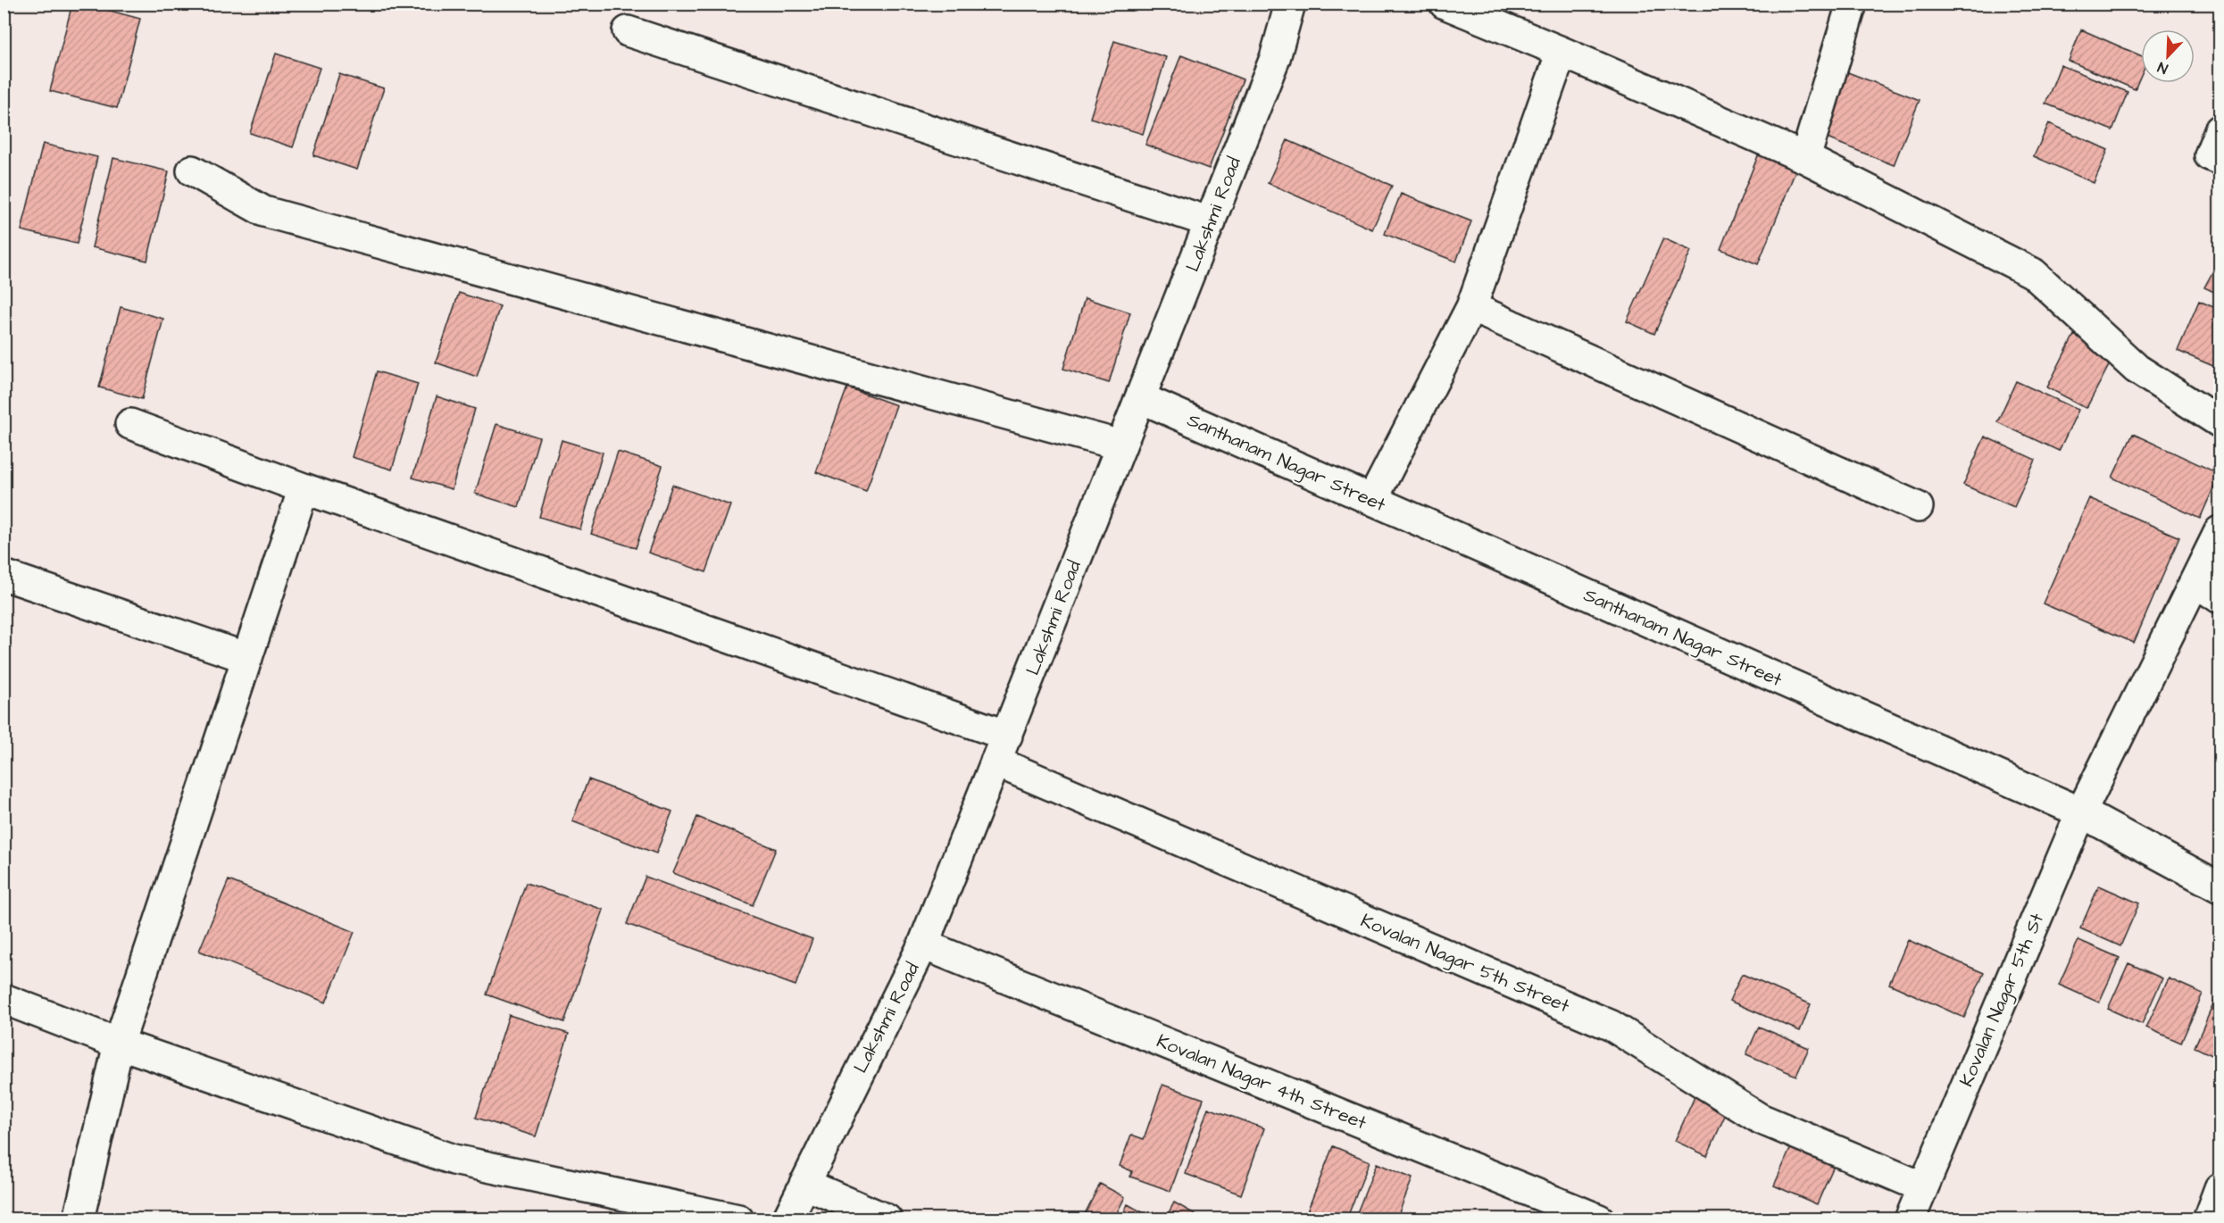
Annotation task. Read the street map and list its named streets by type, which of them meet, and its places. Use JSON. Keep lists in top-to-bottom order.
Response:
{
  "streets": {
    "street": [
      "Lakshmi Road",
      "Santhanam Nagar Street",
      "Kovalan Nagar 5th Street",
      "Kovalan Nagar 5th St",
      "Kovalan Nagar 4th Street"
    ]
  },
  "crossings": [
    ["Lakshmi Road", "Santhanam Nagar Street"],
    ["Lakshmi Road", "Kovalan Nagar 5th Street"],
    ["Lakshmi Road", "Kovalan Nagar 4th Street"],
    ["Santhanam Nagar Street", "Kovalan Nagar 5th St"],
    ["Kovalan Nagar 5th Street", "Kovalan Nagar 5th St"]
  ],
  "north": "bottom left"
}
